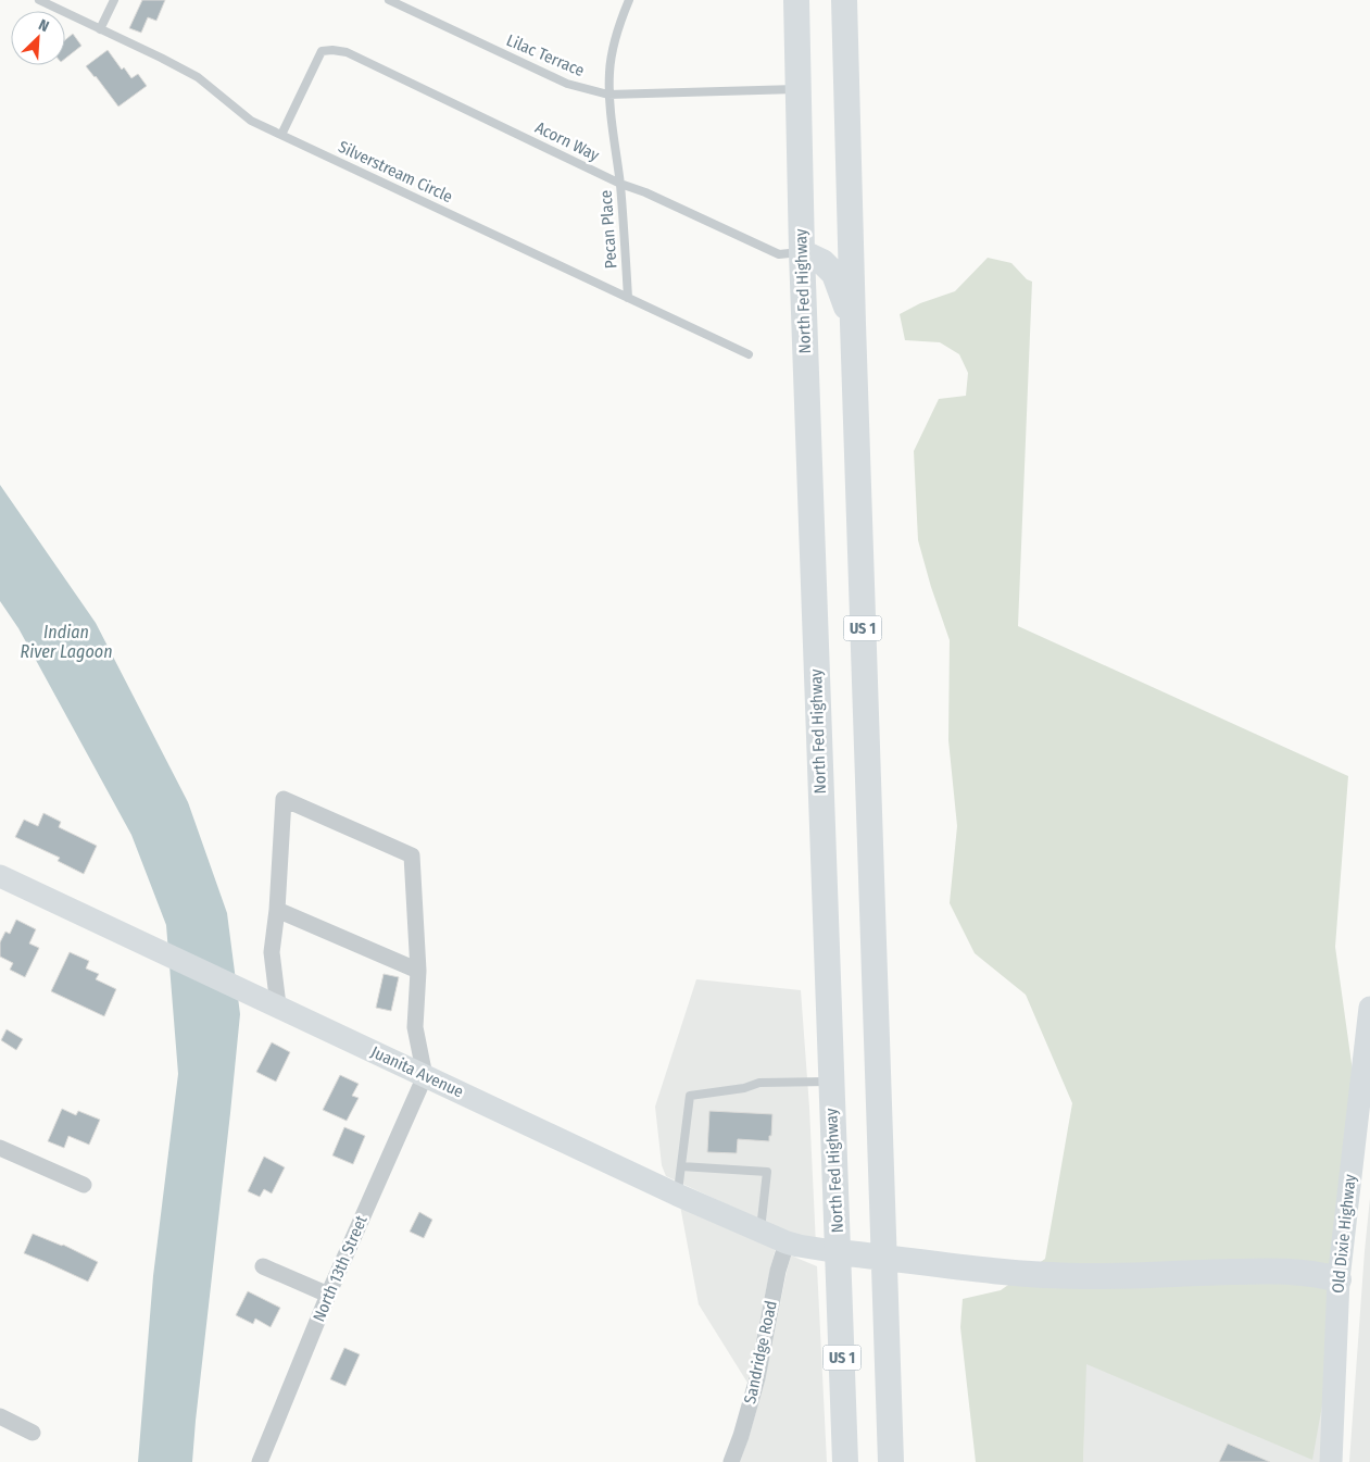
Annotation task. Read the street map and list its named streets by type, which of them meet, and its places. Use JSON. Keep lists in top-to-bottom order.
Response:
{
  "streets": {
    "main road": ["North Fed Highway", "US 1"],
    "street": [
      "Juanita Avenue",
      "Old Dixie Highway",
      "North 13th Street",
      "Sandridge Road"
    ],
    "lane": [
      "Lilac Terrace",
      "Acorn Way",
      "Silverstream Circle",
      "Pecan Place"
    ]
  },
  "crossings": [
    ["Lilac Terrace", "Pecan Place"],
    ["Lilac Terrace", "North Fed Highway"],
    ["Acorn Way", "Silverstream Circle"],
    ["Acorn Way", "Pecan Place"],
    ["Acorn Way", "North Fed Highway"],
    ["Silverstream Circle", "Pecan Place"],
    ["North Fed Highway", "Juanita Avenue"],
    ["Juanita Avenue", "North 13th Street"],
    ["Juanita Avenue", "Sandridge Road"]
  ],
  "water": ["Indian River Lagoon"],
  "north": "top right"
}
